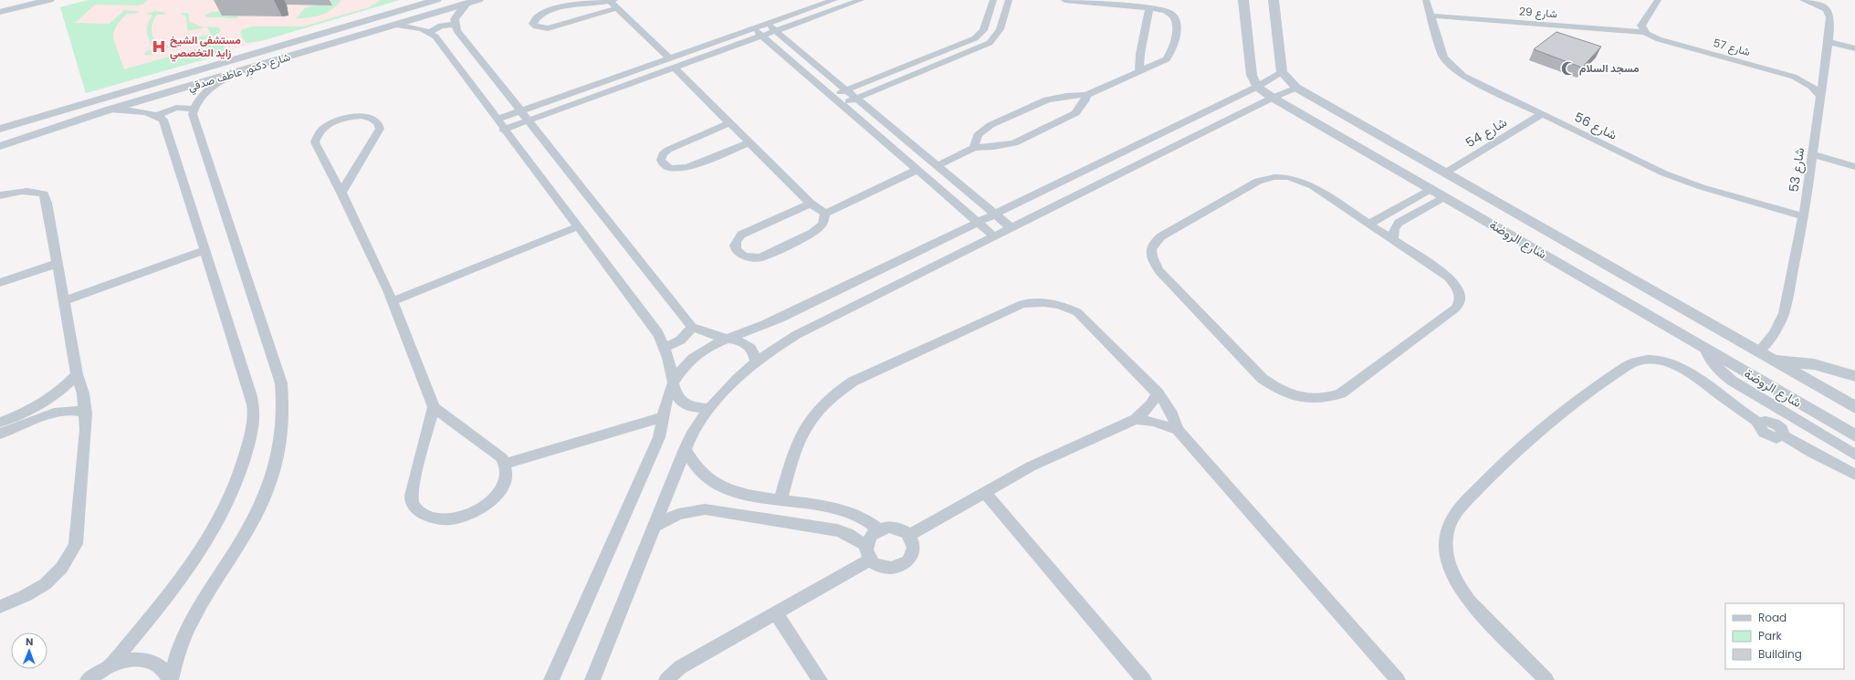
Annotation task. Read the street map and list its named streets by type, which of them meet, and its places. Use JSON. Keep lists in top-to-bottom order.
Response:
{
  "streets": {
    "street": [
      "شارع 29",
      "شارع 57",
      "شارع دكتور عاطف صدقي",
      "شارع 56",
      "شارع 54",
      "شارع 53",
      "شارع الروضة"
    ]
  },
  "crossings": [
    ["شارع 29", "شارع 57"],
    ["شارع 29", "شارع 56"],
    ["شارع 57", "شارع 53"],
    ["شارع 56", "شارع 54"],
    ["شارع 56", "شارع 53"],
    ["شارع 54", "شارع الروضة"],
    ["شارع 53", "شارع الروضة"]
  ],
  "places": {
    "hospital": ["مستشفى الشيخ زايد التخصصي"],
    "mosque": ["مسجد السلام"]
  },
  "legend": ["Road", "Park", "Building"],
  "north": "top"
}
